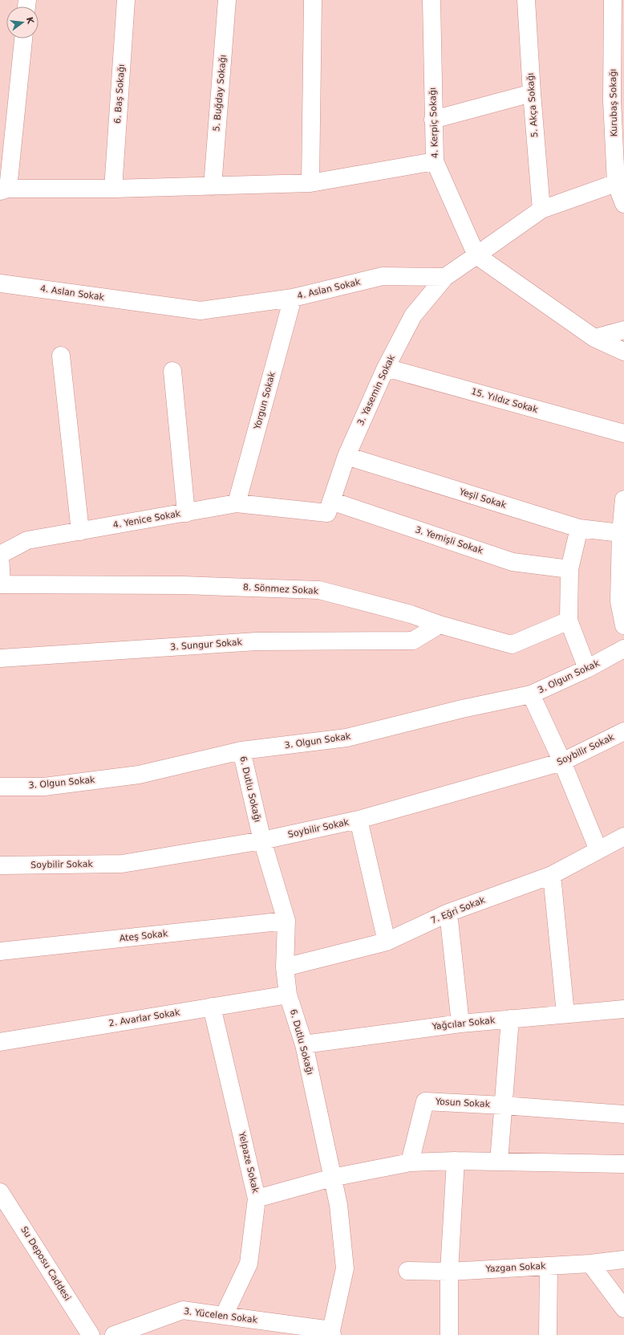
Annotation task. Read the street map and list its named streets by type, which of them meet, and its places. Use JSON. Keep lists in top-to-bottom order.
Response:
{
  "streets": {
    "street": [
      "5. Buğday Sokağı",
      "6. Baş Sokağı",
      "Kurubaş Sokağı",
      "5. Akça Sokağı",
      "4. Kerpiç Sokağı",
      "4. Aslan Sokak",
      "3. Yasemin Sokak",
      "Yorgun Sokak",
      "15. Yıldız Sokak",
      "Yeşil Sokak",
      "4. Yenice Sokak",
      "3. Yemişli Sokak",
      "8. Sönmez Sokak",
      "3. Sungur Sokak",
      "3. Olgun Sokak",
      "Soybilir Sokak",
      "6. Dutlu Sokağı",
      "7. Eğri Sokak",
      "Ateş Sokak",
      "2. Avarlar Sokak",
      "Yağcılar Sokak",
      "Yosun Sokak",
      "Yelpaze Sokak",
      "Su Deposu Caddesi",
      "Yazgan Sokak",
      "3. Yücelen Sokak"
    ]
  },
  "crossings": [
    ["4. Aslan Sokak", "3. Yasemin Sokak"],
    ["4. Aslan Sokak", "Yorgun Sokak"],
    ["3. Yasemin Sokak", "15. Yıldız Sokak"],
    ["3. Yasemin Sokak", "Yeşil Sokak"],
    ["3. Yasemin Sokak", "4. Yenice Sokak"],
    ["3. Yasemin Sokak", "3. Yemişli Sokak"],
    ["Yorgun Sokak", "4. Yenice Sokak"],
    ["4. Yenice Sokak", "3. Yemişli Sokak"],
    ["4. Yenice Sokak", "8. Sönmez Sokak"],
    ["8. Sönmez Sokak", "3. Sungur Sokak"],
    ["3. Olgun Sokak", "6. Dutlu Sokağı"],
    ["Soybilir Sokak", "6. Dutlu Sokağı"],
    ["6. Dutlu Sokağı", "7. Eğri Sokak"],
    ["6. Dutlu Sokağı", "Ateş Sokak"],
    ["6. Dutlu Sokağı", "2. Avarlar Sokak"],
    ["6. Dutlu Sokağı", "Yağcılar Sokak"],
    ["6. Dutlu Sokağı", "3. Yücelen Sokak"],
    ["2. Avarlar Sokak", "Yelpaze Sokak"],
    ["Yelpaze Sokak", "3. Yücelen Sokak"]
  ],
  "north": "right"
}
